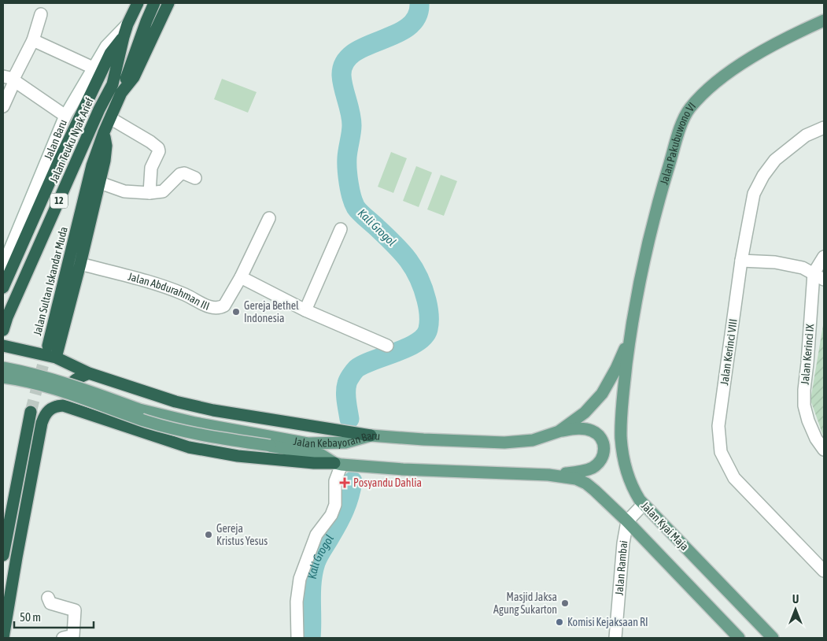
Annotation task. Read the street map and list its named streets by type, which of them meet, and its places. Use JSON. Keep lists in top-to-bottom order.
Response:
{
  "streets": {
    "highway": ["Jalan Teuku Nyak Arief", "12", "Jalan Sultan Iskandar Muda"],
    "main road": ["Jalan Pakubuwono VI", "Jalan Kebayoran Baru", "Jalan Kyai Maja"],
    "street": [
      "Jalan Baru",
      "Jalan Abdurahman III",
      "Jalan Kerinci VIII",
      "Jalan Kerinci IX",
      "Jalan Rambai"
    ]
  },
  "crossings": [
    ["Jalan Baru", "Jalan Teuku Nyak Arief"],
    ["Jalan Teuku Nyak Arief", "12"],
    ["Jalan Pakubuwono VI", "Jalan Kebayoran Baru"],
    ["Jalan Pakubuwono VI", "Jalan Kyai Maja"],
    ["12", "Jalan Sultan Iskandar Muda"],
    ["Jalan Kebayoran Baru", "Jalan Kyai Maja"]
  ],
  "water": ["Kali Grogol"],
  "places": {
    "other": [
      "Gereja Bethel Indonesia",
      "Gereja Kristus Yesus",
      "Masjid Jaksa Agung Sukarton",
      "Komisi Kejaksaan RI"
    ],
    "health": ["Posyandu Dahlia"]
  },
  "scale_bar": "50 m",
  "north": "top"
}
